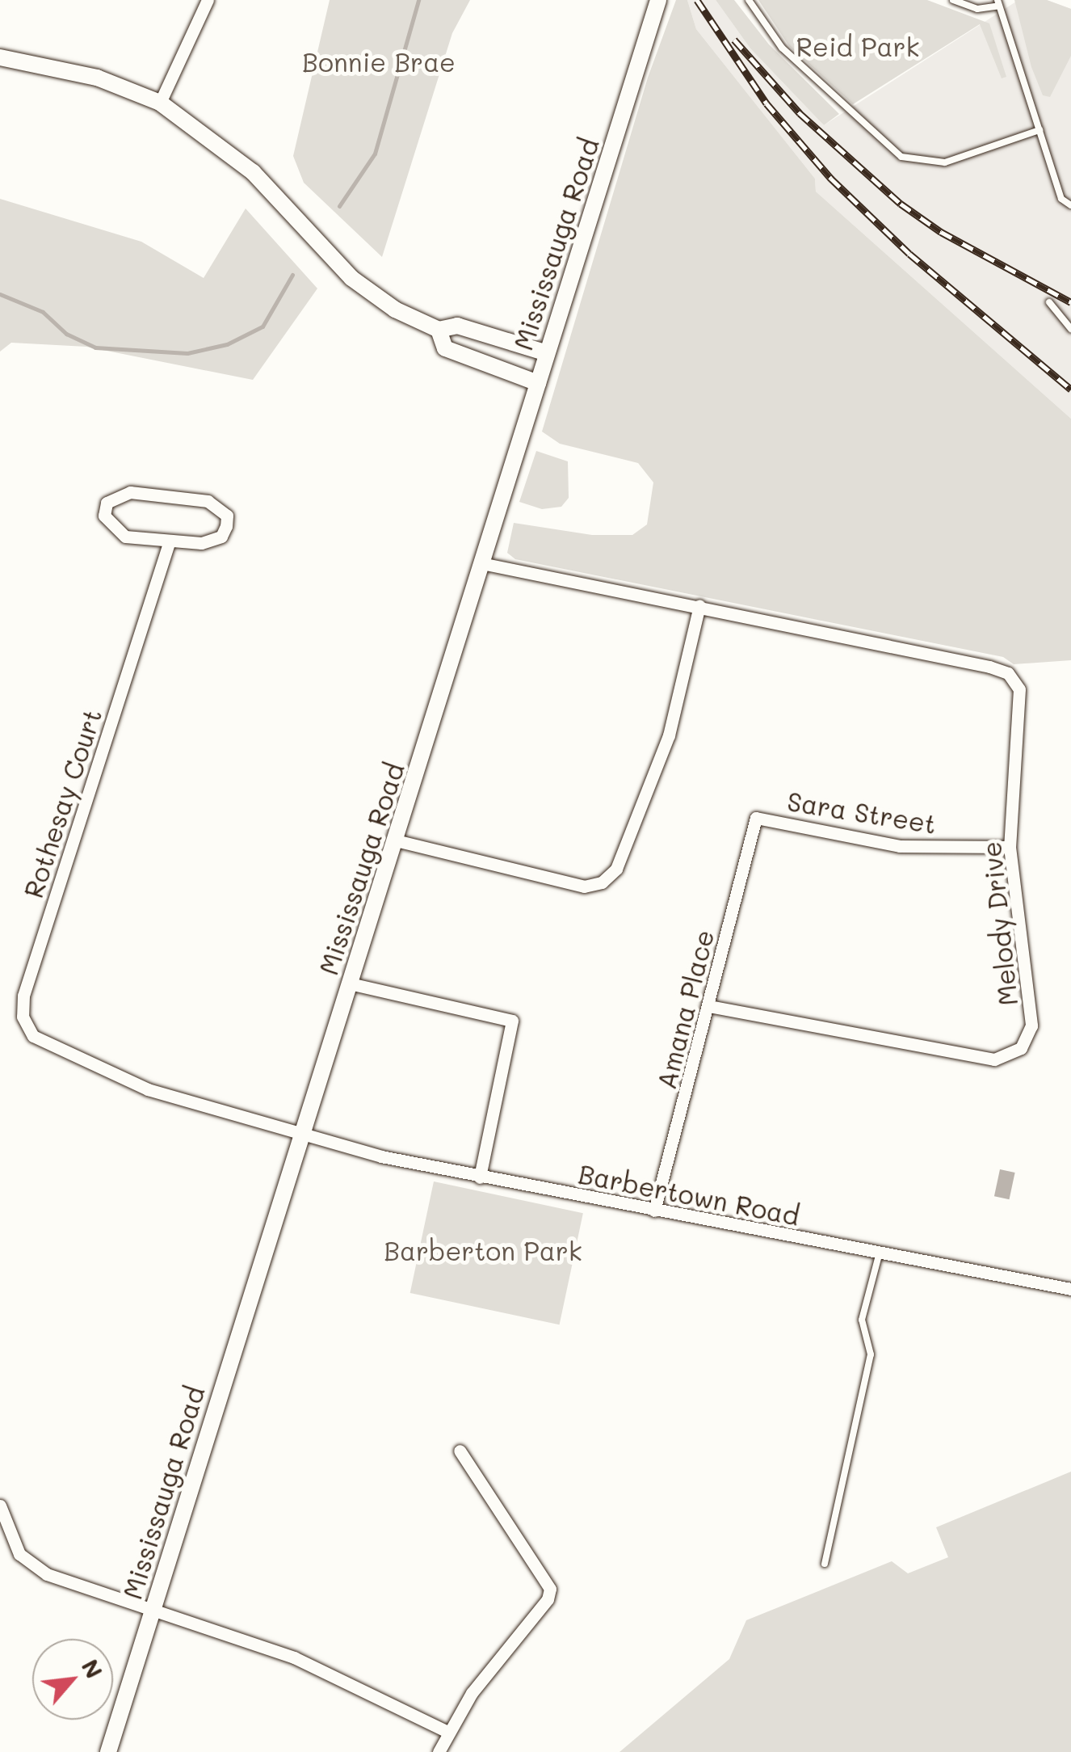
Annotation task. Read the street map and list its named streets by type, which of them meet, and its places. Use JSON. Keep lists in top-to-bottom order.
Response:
{
  "streets": {
    "main road": ["Mississauga Road"],
    "street": [
      "Rothesay Court",
      "Sara Street",
      "Melody Drive",
      "Amana Place",
      "Barbertown Road"
    ]
  },
  "crossings": [
    ["Mississauga Road", "Rothesay Court"],
    ["Mississauga Road", "Melody Drive"],
    ["Mississauga Road", "Barbertown Road"],
    ["Rothesay Court", "Barbertown Road"],
    ["Sara Street", "Melody Drive"],
    ["Sara Street", "Amana Place"],
    ["Melody Drive", "Amana Place"],
    ["Amana Place", "Barbertown Road"]
  ],
  "parks": ["Reid Park", "Bonnie Brae", "Barberton Park"],
  "north": "top right"
}
